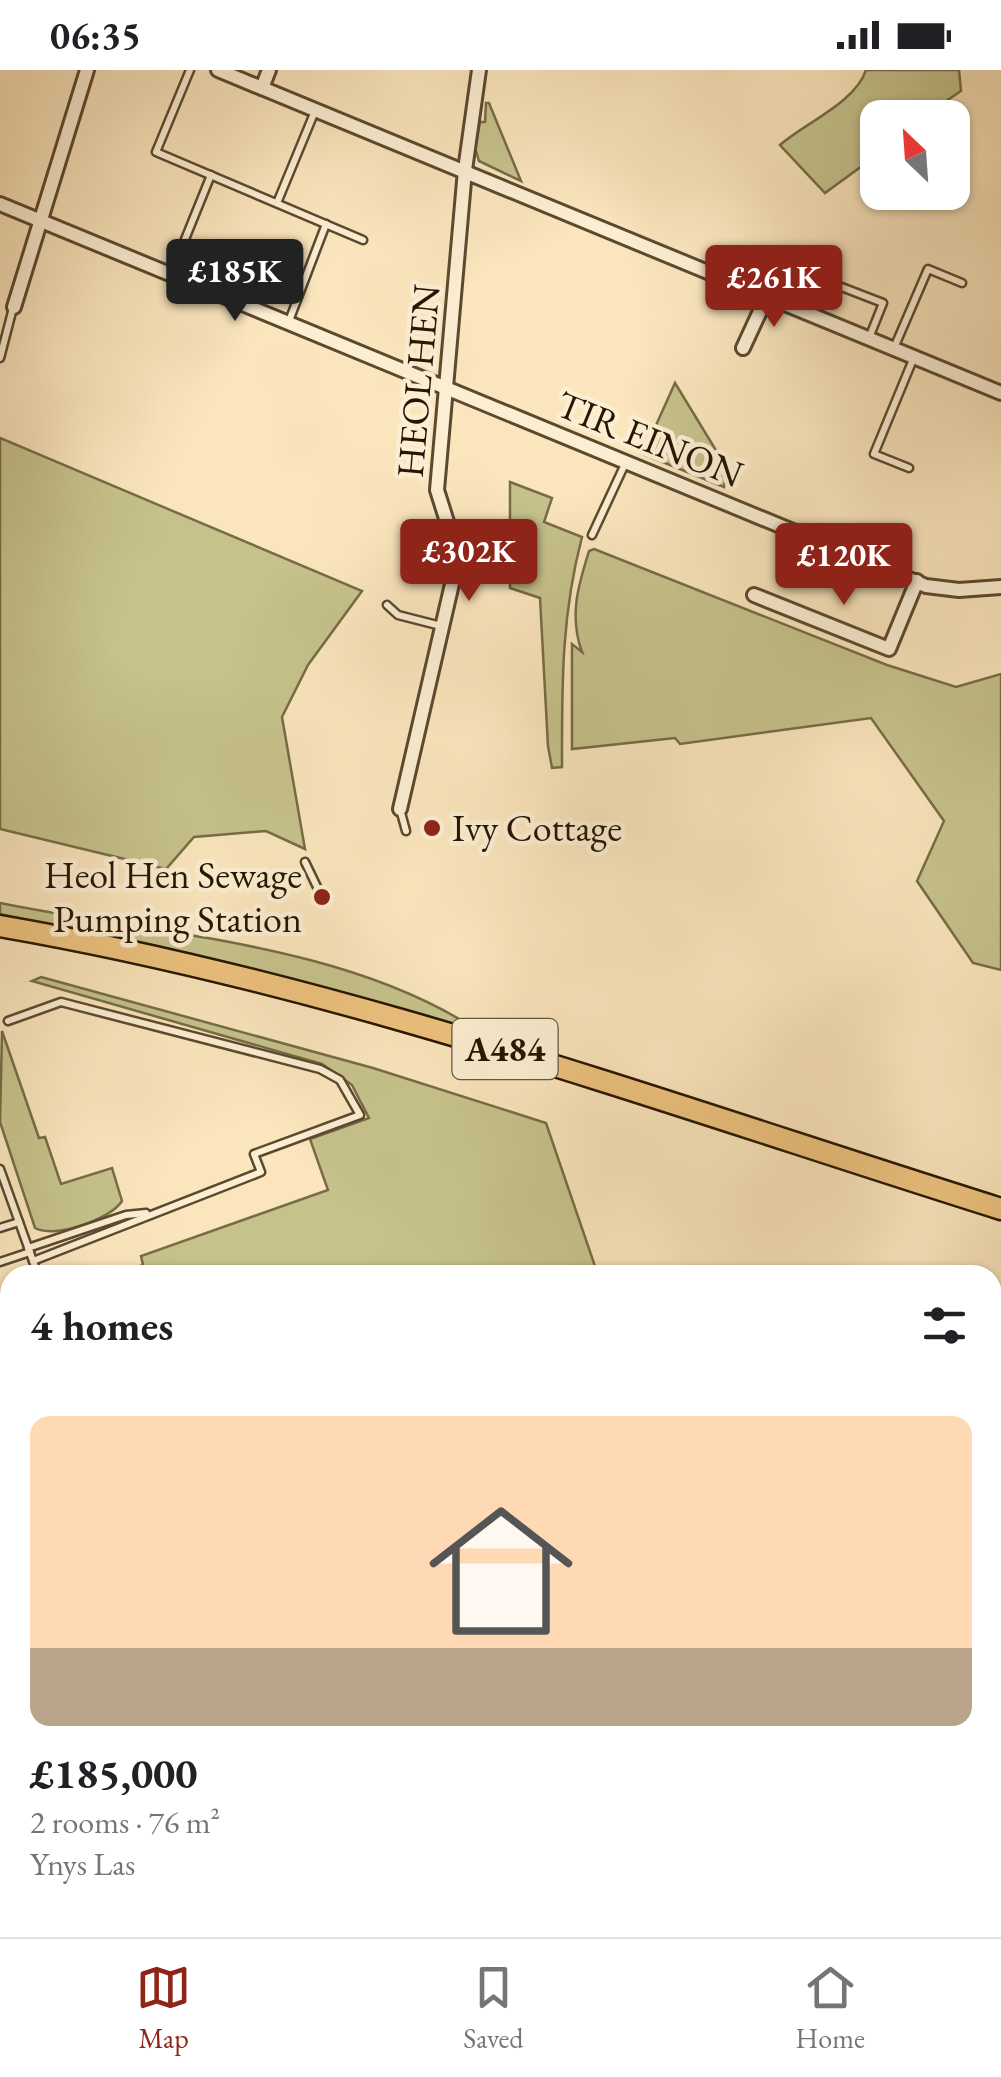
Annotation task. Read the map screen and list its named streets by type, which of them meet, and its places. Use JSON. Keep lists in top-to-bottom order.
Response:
{
  "streets": {
    "main road": ["A484"],
    "street": ["HEOL HEN", "TIR EINON"]
  },
  "crossings": [
    ["HEOL HEN", "TIR EINON"]
  ],
  "places": ["Ivy Cottage", "Heol Hen Sewage Pumping Station"],
  "north": "top left",
  "page": {
    "status": "06:35",
    "price": [
      "£185K",
      "£261K",
      "£302K",
      "£120K"
    ],
    "heading": "4 homes",
    "list": [
      {
        "name": "£185,000",
        "note": "2 rooms · 76 m² · Ynys Las"
      }
    ],
    "tabs": ["Map", "Saved", "Home"]
  }
}
